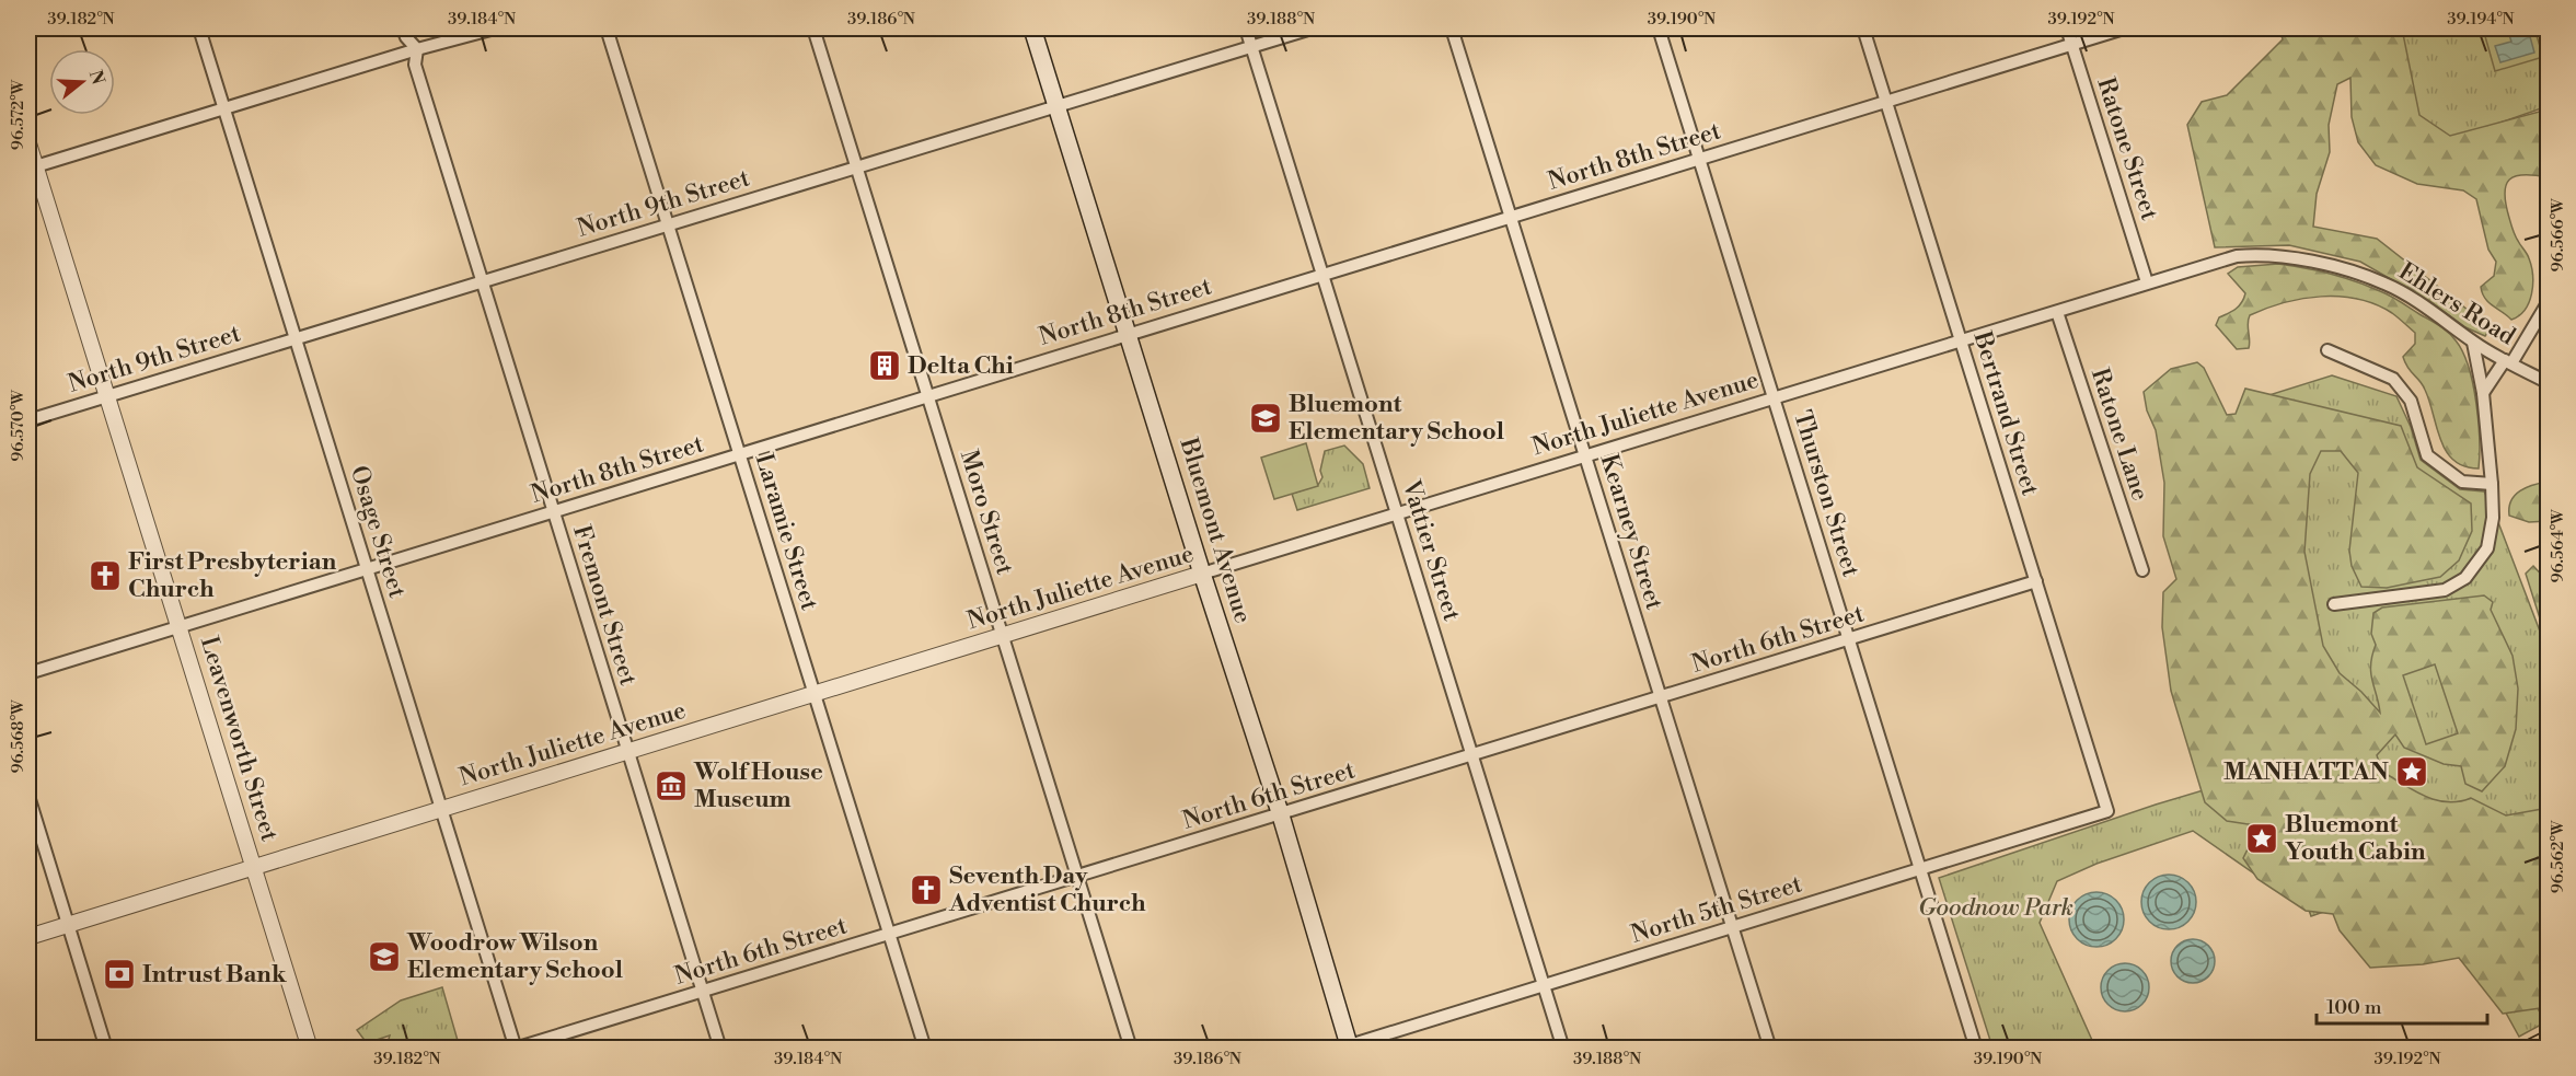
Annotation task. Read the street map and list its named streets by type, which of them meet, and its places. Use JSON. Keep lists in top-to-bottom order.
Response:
{
  "streets": {
    "main road": ["Bluemont Avenue"],
    "street": [
      "Ratone Street",
      "North 8th Street",
      "North 9th Street",
      "Ehlers Road",
      "North Juliette Avenue",
      "Bertrand Street",
      "Ratone Lane",
      "Thurston Street",
      "Moro Street",
      "Osage Street",
      "Laramie Street",
      "Kearney Street",
      "Vattier Street",
      "Fremont Street",
      "North 6th Street",
      "Leavenworth Street",
      "North 5th Street"
    ]
  },
  "crossings": [
    ["Ratone Street", "North 8th Street"],
    ["Ratone Street", "Ehlers Road"],
    ["Ratone Street", "North Juliette Avenue"],
    ["North 8th Street", "Bertrand Street"],
    ["North 8th Street", "Thurston Street"],
    ["North 8th Street", "Moro Street"],
    ["North 8th Street", "Bluemont Avenue"],
    ["North 8th Street", "Osage Street"],
    ["North 8th Street", "Laramie Street"],
    ["North 8th Street", "Kearney Street"],
    ["North 8th Street", "Vattier Street"],
    ["North 8th Street", "Fremont Street"],
    ["North 8th Street", "Leavenworth Street"],
    ["North 9th Street", "Moro Street"],
    ["North 9th Street", "Bluemont Avenue"],
    ["North 9th Street", "Osage Street"],
    ["North 9th Street", "Laramie Street"],
    ["North 9th Street", "Vattier Street"],
    ["North 9th Street", "Fremont Street"],
    ["North 9th Street", "Leavenworth Street"],
    ["Ehlers Road", "North Juliette Avenue"],
    ["North Juliette Avenue", "Bertrand Street"],
    ["North Juliette Avenue", "Ratone Lane"],
    ["North Juliette Avenue", "Thurston Street"],
    ["North Juliette Avenue", "Moro Street"],
    ["North Juliette Avenue", "Bluemont Avenue"],
    ["North Juliette Avenue", "Osage Street"],
    ["North Juliette Avenue", "Laramie Street"],
    ["North Juliette Avenue", "Kearney Street"],
    ["North Juliette Avenue", "Vattier Street"],
    ["North Juliette Avenue", "Fremont Street"],
    ["North Juliette Avenue", "Leavenworth Street"],
    ["Bertrand Street", "North 6th Street"],
    ["Bertrand Street", "North 5th Street"],
    ["Thurston Street", "North 6th Street"],
    ["Thurston Street", "North 5th Street"],
    ["Moro Street", "North 6th Street"],
    ["Bluemont Avenue", "North 6th Street"],
    ["Bluemont Avenue", "North 5th Street"],
    ["Osage Street", "North 6th Street"],
    ["Laramie Street", "North 6th Street"],
    ["Kearney Street", "North 6th Street"],
    ["Kearney Street", "North 5th Street"],
    ["Vattier Street", "North 6th Street"],
    ["Vattier Street", "North 5th Street"],
    ["Fremont Street", "North 6th Street"]
  ],
  "parks": ["Goodnow Park"],
  "places": {
    "building": ["Delta Chi"],
    "school or university": ["Bluemont Elementary School", "Woodrow Wilson Elementary School"],
    "church": ["First Presbyterian Church", "Seventh Day Adventist Church"],
    "place": ["MANHATTAN", "Bluemont Youth Cabin"],
    "museum": ["Wolf House Museum"],
    "bank": ["Intrust Bank"]
  },
  "scale_bar": "100 m",
  "north": "right",
  "coordinates": [
    "39.182°N",
    "39.184°N",
    "39.186°N",
    "39.188°N",
    "39.190°N",
    "39.192°N",
    "39.194°N",
    "96.572°W",
    "96.566°W",
    "96.570°W",
    "96.564°W",
    "96.568°W",
    "96.562°W"
  ]
}
